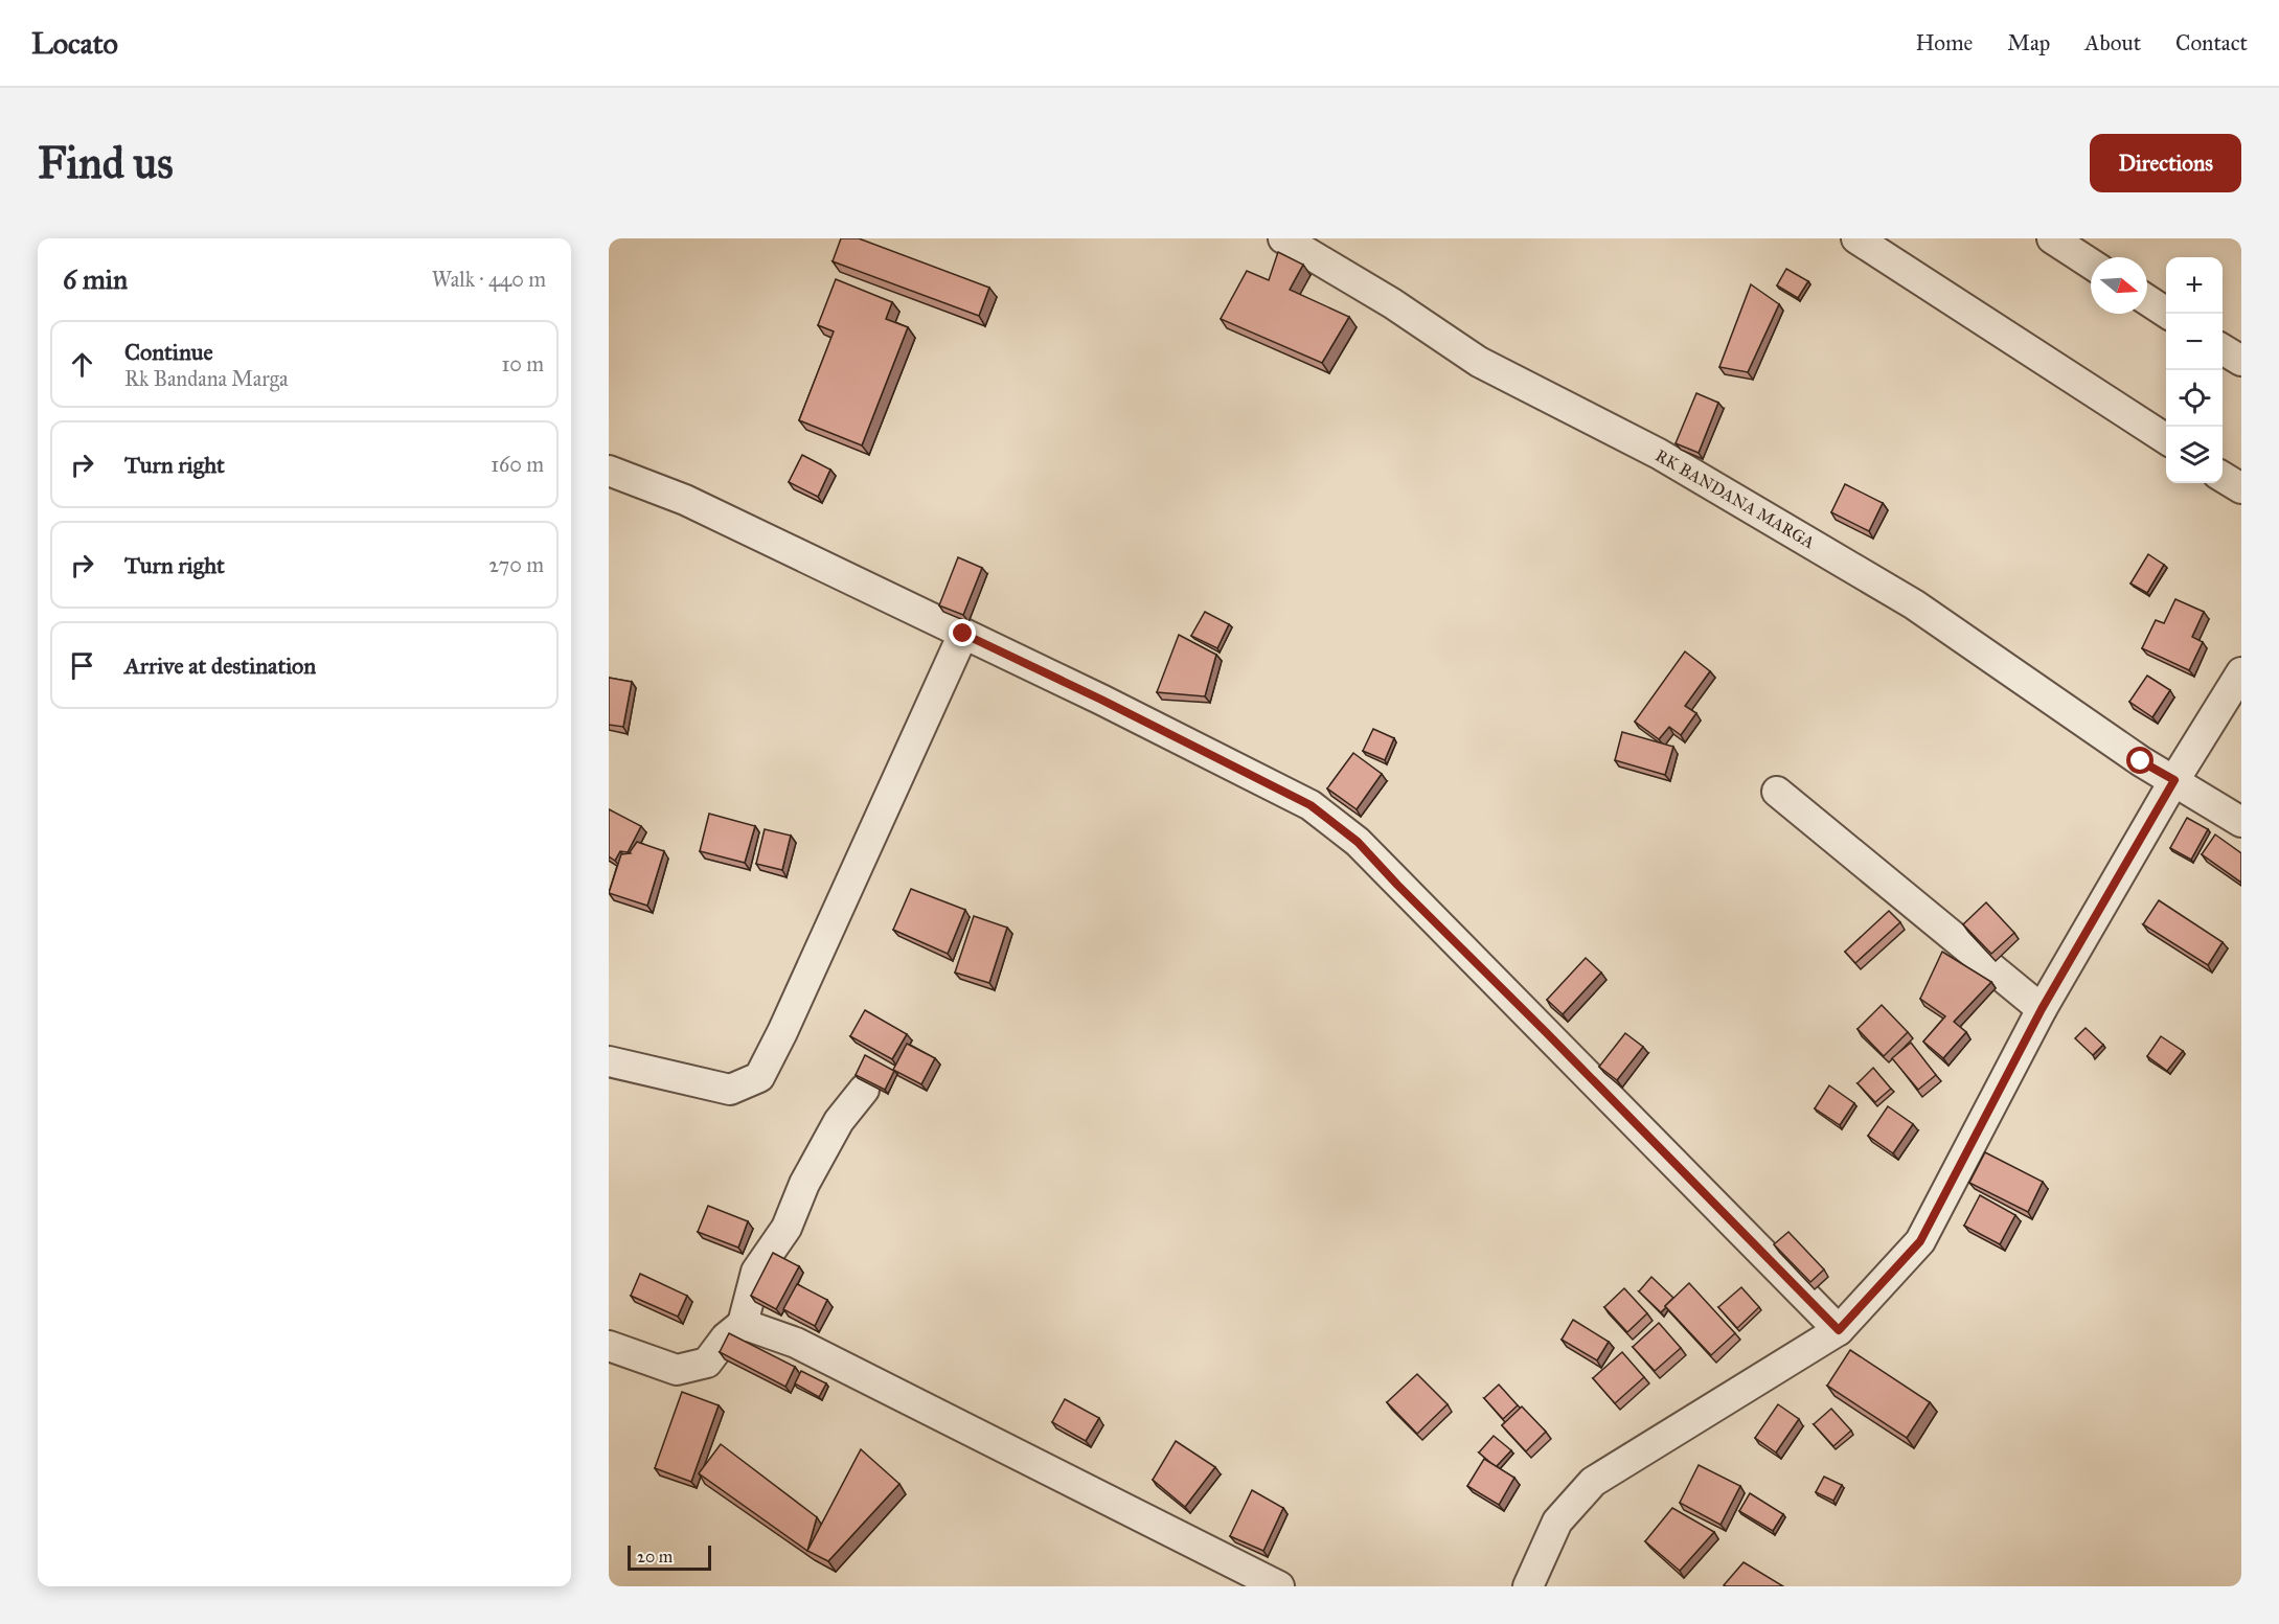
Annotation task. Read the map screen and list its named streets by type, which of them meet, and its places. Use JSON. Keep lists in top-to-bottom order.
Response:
{
  "streets": {
    "street": ["RK BANDANA MARGA"]
  },
  "scale_bar": "20 m",
  "north": "right",
  "page": {
    "header": "Locato",
    "nav": [
      "Home",
      "Map",
      "About",
      "Contact"
    ],
    "buttons": "Directions",
    "title": "Find us",
    "heading": ["6 min", "Walk · 440 m"],
    "map_buttons": ["+", "−"],
    "list": [
      ["Continue", "Rk Bandana Marga", "10 m"],
      ["Turn right", "160 m"],
      ["Turn right", "270 m"],
      "Arrive at destination"
    ],
    "scale": "20 m"
  }
}
